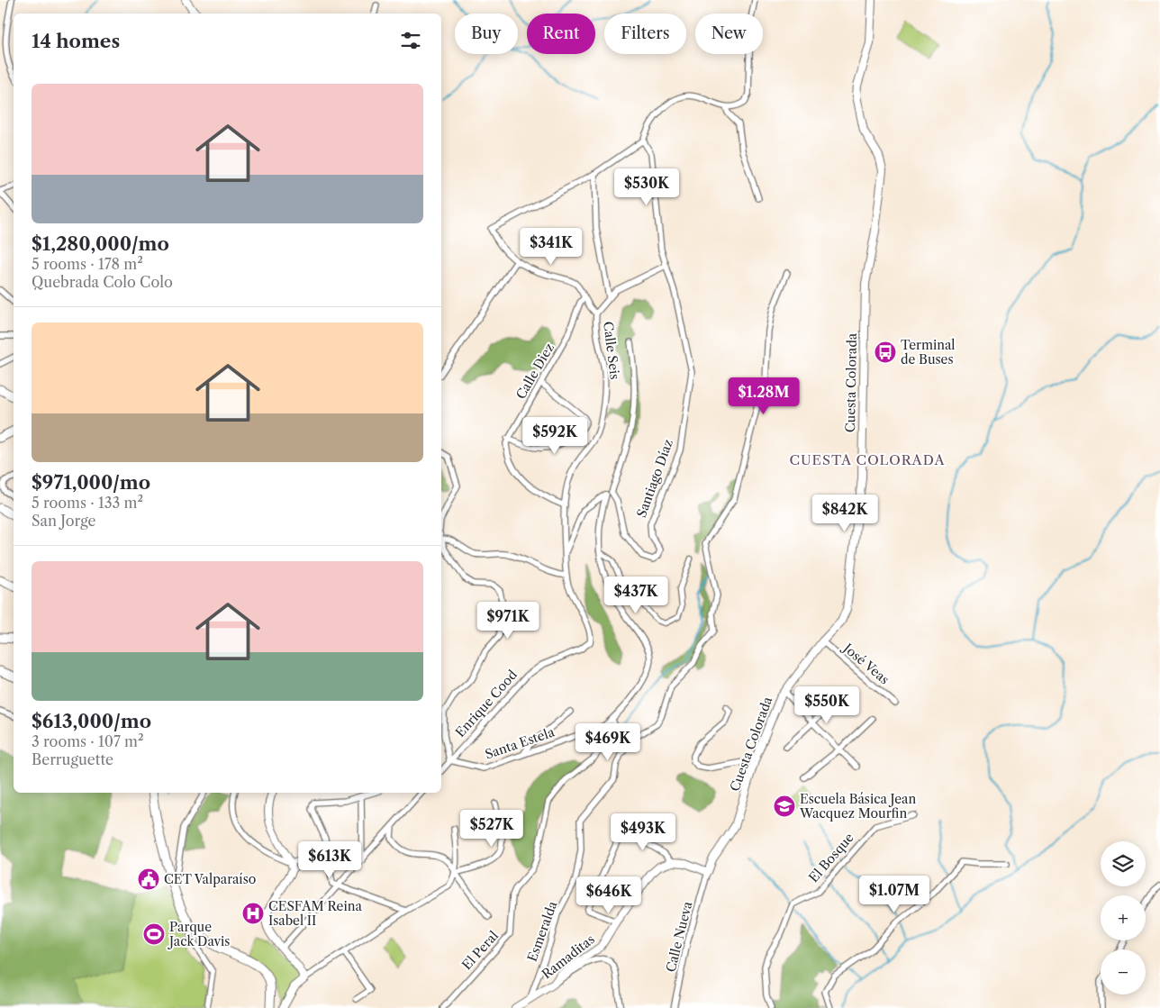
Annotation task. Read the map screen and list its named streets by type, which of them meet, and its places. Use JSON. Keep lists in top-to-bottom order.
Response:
{
  "streets": {
    "street": [
      "Calle Seis",
      "Calle Diez",
      "Cuesta Colorada",
      "Santiago Díaz",
      "José Veas",
      "Enrique Cood",
      "Santa Estela",
      "El Bosque",
      "Esmeralda",
      "Calle Nueva",
      "El Peral",
      "Ramaditas"
    ]
  },
  "crossings": [
    ["Calle Seis", "Santiago Díaz"],
    ["Calle Seis", "Enrique Cood"],
    ["Cuesta Colorada", "José Veas"],
    ["Cuesta Colorada", "Calle Nueva"],
    ["Santiago Díaz", "Santa Estela"],
    ["Enrique Cood", "Santa Estela"],
    ["Santa Estela", "El Peral"],
    ["Esmeralda", "Ramaditas"]
  ],
  "districts": ["CUESTA COLORADA"],
  "places": {
    "bus stop": ["Terminal de Buses"],
    "school or university": ["Escuela Básica Jean Wacquez Mourfin"],
    "public building": ["CET Valparaíso"],
    "hospital": ["CESFAM Reina Isabel II"],
    "sports": ["Parque Jack Davis"]
  },
  "page": {
    "chip": [
      "Buy",
      "Rent",
      "Filters",
      "New"
    ],
    "heading": "14 homes",
    "list": [
      {
        "name": "$1,280,000/mo",
        "note": "5 rooms · 178 m² · Quebrada Colo Colo"
      },
      {
        "name": "$971,000/mo",
        "note": "5 rooms · 133 m² · San Jorge"
      },
      {
        "name": "$613,000/mo",
        "note": "3 rooms · 107 m² · Berruguette"
      }
    ],
    "price": [
      "$530K",
      "$341K",
      "$1.28M",
      "$592K",
      "$842K",
      "$437K",
      "$971K",
      "$550K",
      "$469K",
      "$527K",
      "$493K",
      "$613K",
      "$1.07M",
      "$646K"
    ],
    "map_buttons": ["+", "−"]
  }
}
